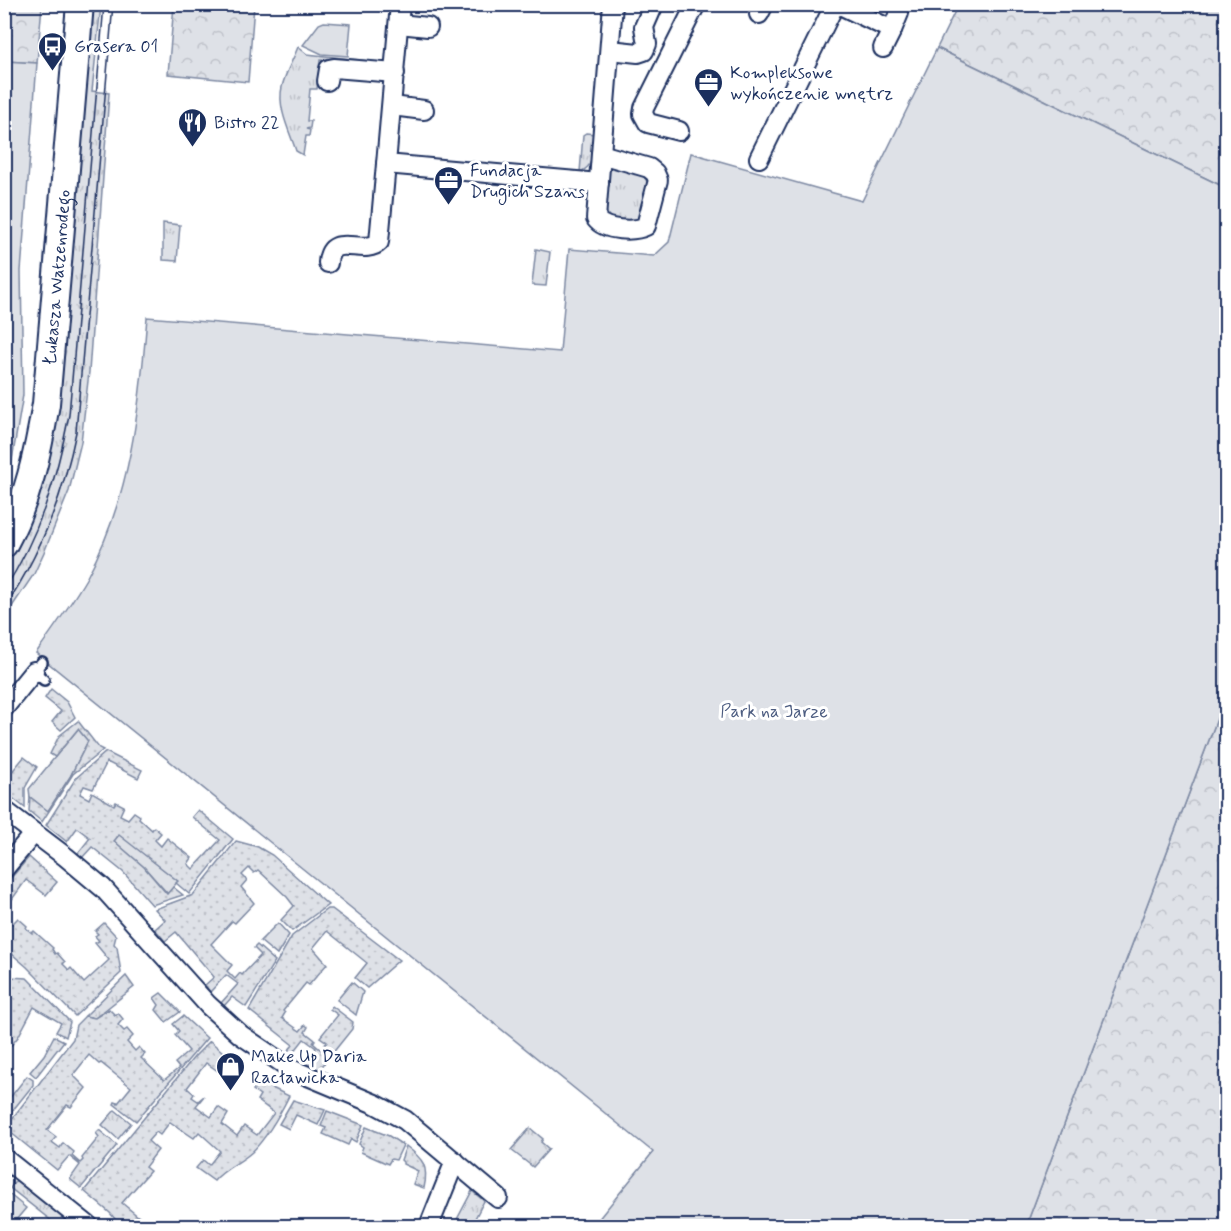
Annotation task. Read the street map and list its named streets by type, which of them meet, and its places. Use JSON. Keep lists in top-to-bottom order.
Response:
{
  "streets": {
    "street": ["Łukasza Watzenrodego"]
  },
  "parks": ["Park na Jarze"],
  "places": {
    "bus stop": ["Grasera 01"],
    "office": ["Kompleksowe wykończenie wnętrz", "Fundacja Drugich Szans"],
    "restaurant": ["Bistro 22"],
    "shop": ["Make Up Daria Racławicka"]
  }
}
